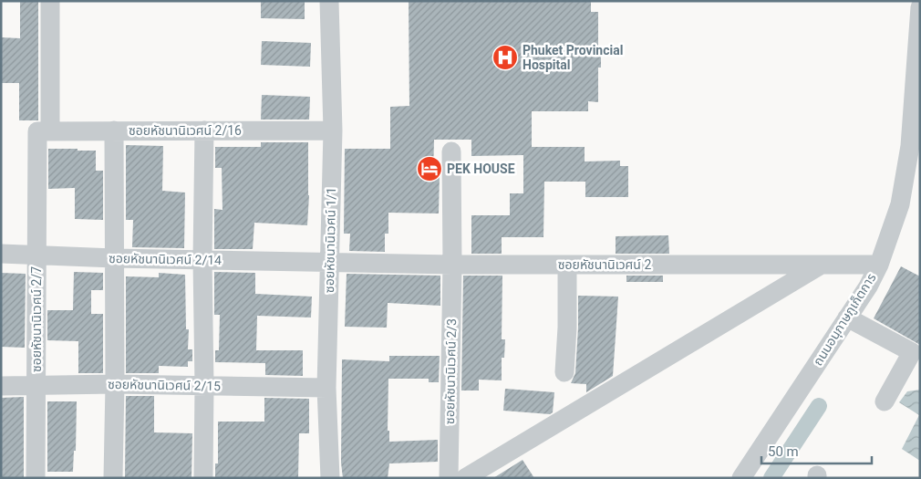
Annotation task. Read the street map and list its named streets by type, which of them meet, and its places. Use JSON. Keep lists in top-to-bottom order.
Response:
{
  "streets": {
    "street": [
      "ซอยหัชนานิเวศน์ 2/16",
      "ซอยหัชนานิเวศน์ 1/1",
      "ซอยหัชนานิเวศน์ 2/14",
      "ซอยหัชนานิเวศน์ 2",
      "ซอยหัชนานิเวศน์ 2/7",
      "ถนนอนุภาษภูเก็ตการ",
      "ซอยหัชนานิเวศน์ 2/3",
      "ซอยหัชนานิเวศน์ 2/15"
    ]
  },
  "crossings": [
    ["ซอยหัชนานิเวศน์ 2/16", "ซอยหัชนานิเวศน์ 1/1"],
    ["ซอยหัชนานิเวศน์ 2/16", "ซอยหัชนานิเวศน์ 2/7"],
    ["ซอยหัชนานิเวศน์ 1/1", "ซอยหัชนานิเวศน์ 2/14"],
    ["ซอยหัชนานิเวศน์ 1/1", "ซอยหัชนานิเวศน์ 2"],
    ["ซอยหัชนานิเวศน์ 1/1", "ซอยหัชนานิเวศน์ 2/15"],
    ["ซอยหัชนานิเวศน์ 2/14", "ซอยหัชนานิเวศน์ 2"],
    ["ซอยหัชนานิเวศน์ 2/14", "ซอยหัชนานิเวศน์ 2/7"],
    ["ซอยหัชนานิเวศน์ 2", "ถนนอนุภาษภูเก็ตการ"],
    ["ซอยหัชนานิเวศน์ 2", "ซอยหัชนานิเวศน์ 2/3"],
    ["ซอยหัชนานิเวศน์ 2/7", "ซอยหัชนานิเวศน์ 2/15"]
  ],
  "places": {
    "hospital": ["Phuket Provincial Hospital"],
    "hotel": ["PEK HOUSE"]
  },
  "scale_bar": "50 m"
}
